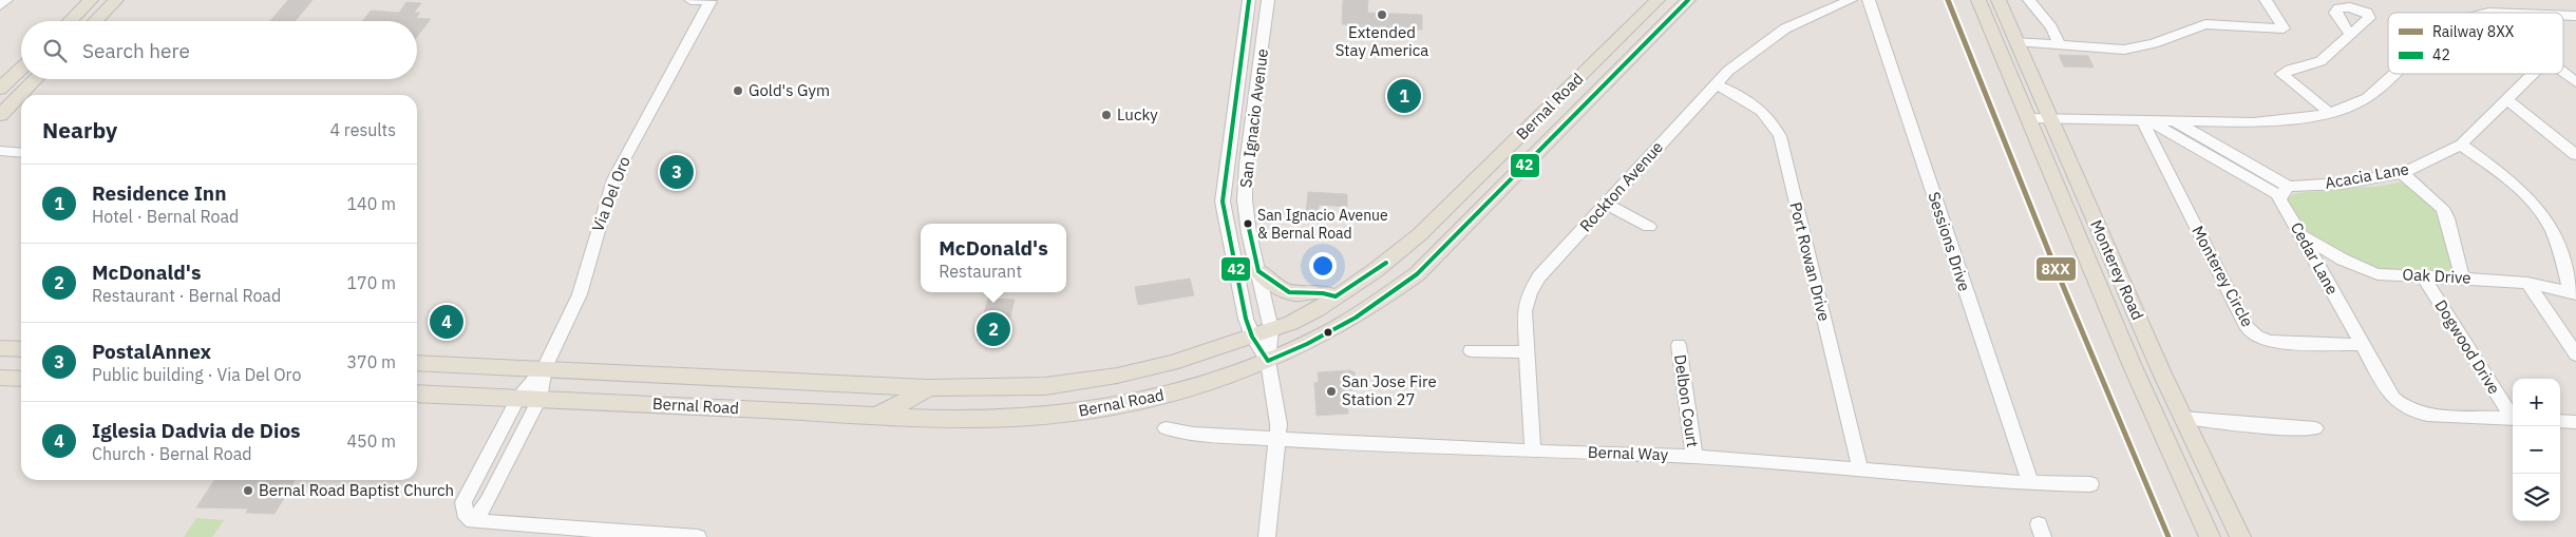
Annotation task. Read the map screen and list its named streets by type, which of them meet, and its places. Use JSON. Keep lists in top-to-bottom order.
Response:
{
  "streets": {
    "main road": ["Bernal Road", "Monterey Road"],
    "street": [
      "San Ignacio Avenue",
      "Acacia Lane",
      "Rockton Avenue",
      "Via Del Oro",
      "Sessions Drive",
      "Cedar Lane",
      "Port Rowan Drive",
      "Monterey Circle",
      "Oak Drive",
      "Dogwood Drive",
      "Delbon Court",
      "Bernal Way"
    ]
  },
  "crossings": [
    ["Bernal Road", "San Ignacio Avenue"],
    ["Bernal Road", "Via Del Oro"],
    ["San Ignacio Avenue", "Bernal Way"],
    ["Acacia Lane", "Cedar Lane"],
    ["Acacia Lane", "Dogwood Drive"],
    ["Rockton Avenue", "Port Rowan Drive"],
    ["Rockton Avenue", "Bernal Way"],
    ["Sessions Drive", "Bernal Way"],
    ["Cedar Lane", "Monterey Circle"],
    ["Cedar Lane", "Oak Drive"],
    ["Port Rowan Drive", "Bernal Way"],
    ["Oak Drive", "Dogwood Drive"],
    ["Delbon Court", "Bernal Way"]
  ],
  "places": [
    "Extended Stay America",
    "Gold's Gym",
    "Lucky",
    "San Ignacio Avenue & Bernal Road",
    "San Jose Fire Station 27",
    "Bernal Road Baptist Church"
  ],
  "lines": ["rail line 8XX", "transit line 42"],
  "legend": ["Railway 8XX", "42"],
  "page": {
    "search": "Search here",
    "pins": [
      "1",
      "3",
      "4",
      "2"
    ],
    "heading": ["Nearby", "4 results"],
    "list": [
      {
        "mark": "1",
        "name": "Residence Inn",
        "note": "Hotel · Bernal Road",
        "value": "140 m"
      },
      {
        "mark": "2",
        "name": "McDonald's",
        "note": "Restaurant · Bernal Road",
        "value": "170 m"
      },
      {
        "mark": "3",
        "name": "PostalAnnex",
        "note": "Public building · Via Del Oro",
        "value": "370 m"
      },
      {
        "mark": "4",
        "name": "Iglesia Dadvia de Dios",
        "note": "Church · Bernal Road",
        "value": "450 m"
      }
    ],
    "popup": ["McDonald's", "Restaurant"],
    "map_buttons": ["+", "−"]
  }
}
